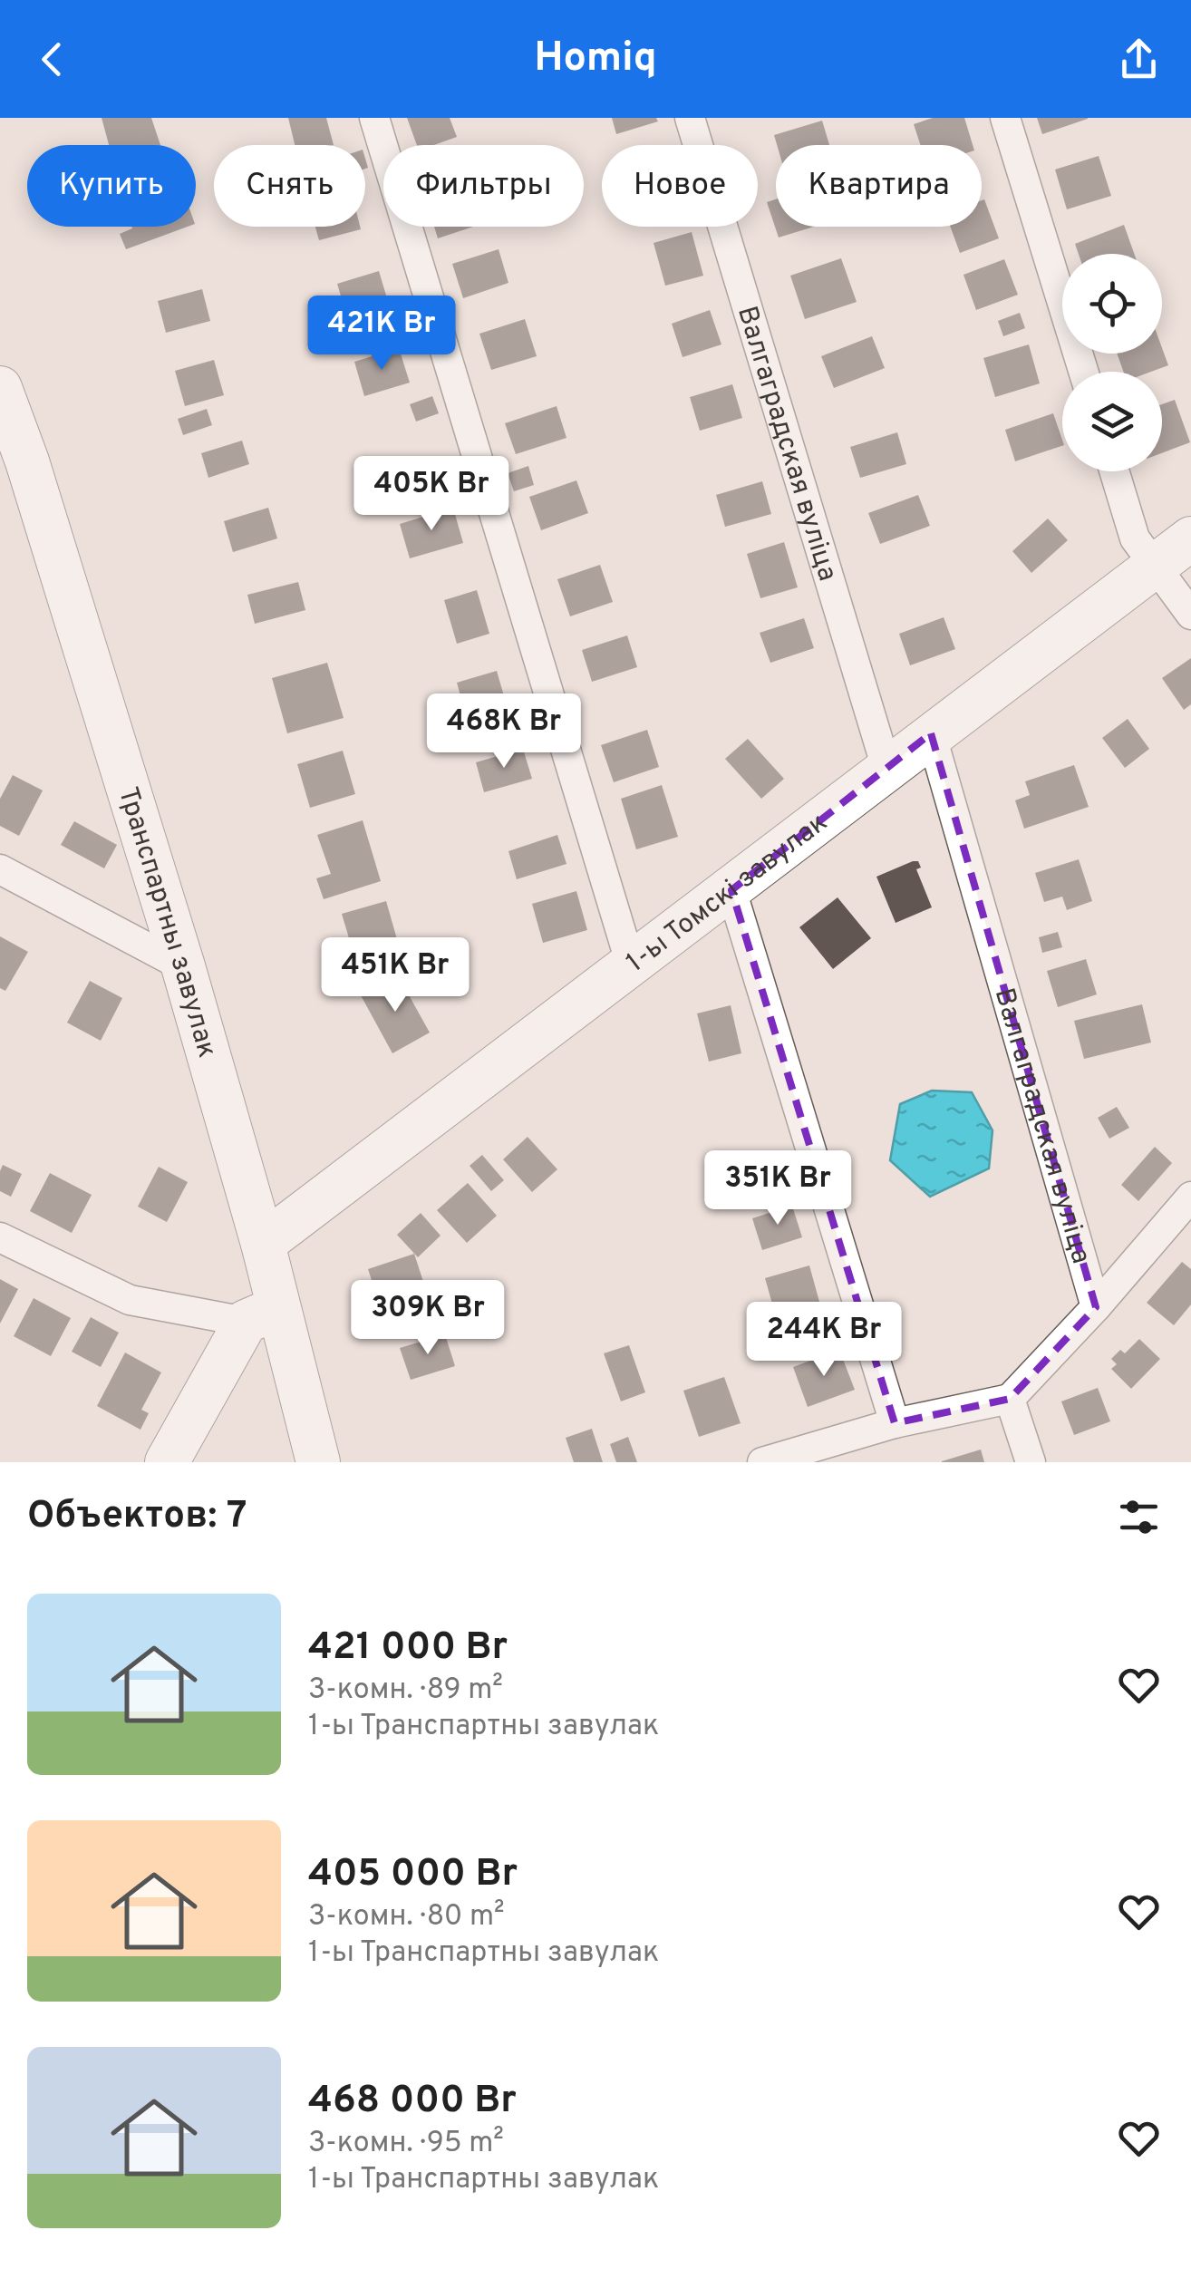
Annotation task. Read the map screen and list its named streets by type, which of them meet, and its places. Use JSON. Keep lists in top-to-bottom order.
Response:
{
  "streets": {
    "street": ["Валгаградская вуліца", "1-ы Томскі завулак", "Транспартны завулак"]
  },
  "crossings": [
    ["Валгаградская вуліца", "1-ы Томскі завулак"],
    ["1-ы Томскі завулак", "Транспартны завулак"]
  ],
  "page": {
    "header": "Homiq",
    "chip": [
      "Купить",
      "Снять",
      "Фильтры",
      "Новое",
      "Квартира"
    ],
    "price": [
      "421K Br",
      "405K Br",
      "468K Br",
      "451K Br",
      "351K Br",
      "309K Br",
      "244K Br"
    ],
    "heading": "Объектов: 7",
    "list": [
      {
        "name": "421 000 Br",
        "note": "3-комн. · 89 m² · 1-ы Транспартны завулак"
      },
      {
        "name": "405 000 Br",
        "note": "3-комн. · 80 m² · 1-ы Транспартны завулак"
      },
      {
        "name": "468 000 Br",
        "note": "3-комн. · 95 m² · 1-ы Транспартны завулак"
      }
    ]
  }
}
